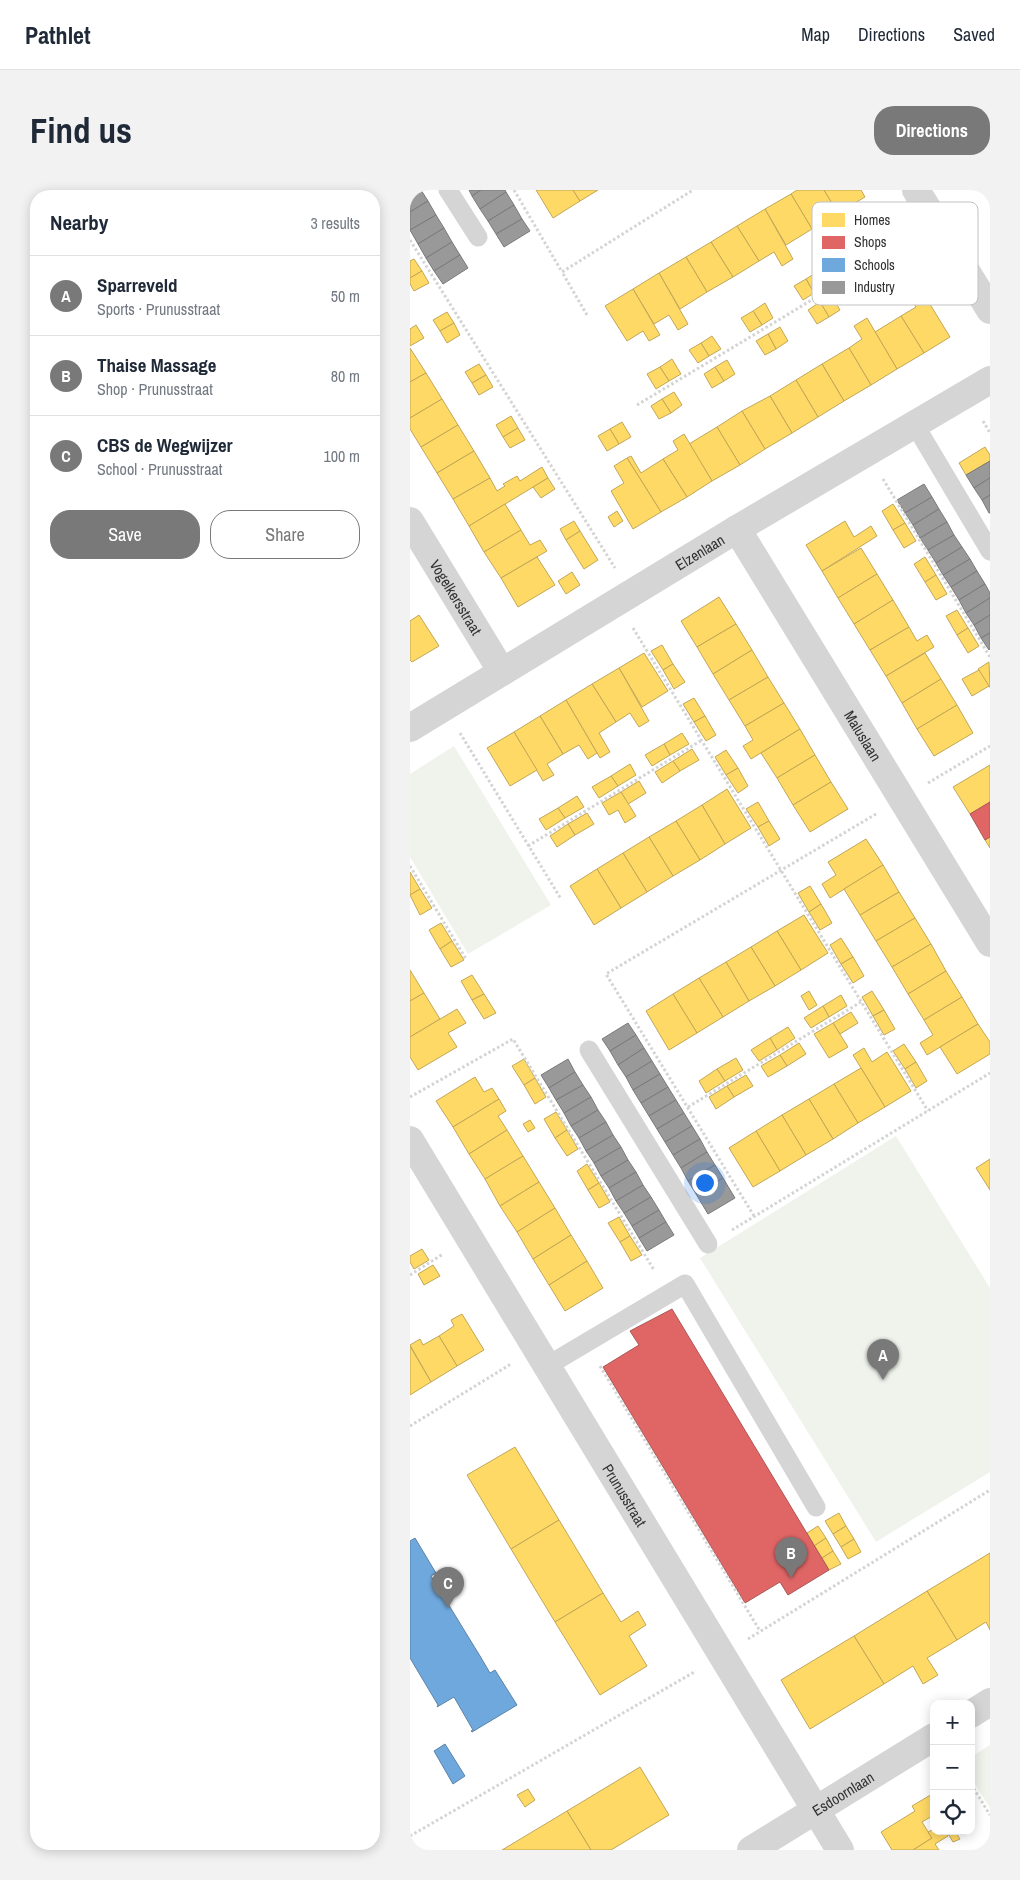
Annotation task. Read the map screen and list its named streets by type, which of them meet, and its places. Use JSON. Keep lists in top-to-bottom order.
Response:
{
  "streets": {
    "street": [
      "Elzenlaan",
      "Vogelkersstraat",
      "Maluslaan",
      "Prunusstraat",
      "Esdoornlaan"
    ]
  },
  "crossings": [
    ["Elzenlaan", "Vogelkersstraat"],
    ["Elzenlaan", "Maluslaan"],
    ["Prunusstraat", "Esdoornlaan"]
  ],
  "legend": [
    "Homes",
    "Shops",
    "Schools",
    "Industry"
  ],
  "page": {
    "header": "Pathlet",
    "nav": ["Map", "Directions", "Saved"],
    "buttons": [
      "Directions",
      ["Save", "Share"]
    ],
    "title": "Find us",
    "heading": ["Nearby", "3 results"],
    "list": [
      {
        "mark": "A",
        "name": "Sparreveld",
        "note": "Sports · Prunusstraat",
        "value": "50 m"
      },
      {
        "mark": "B",
        "name": "Thaise Massage",
        "note": "Shop · Prunusstraat",
        "value": "80 m"
      },
      {
        "mark": "C",
        "name": "CBS de Wegwijzer",
        "note": "School · Prunusstraat",
        "value": "100 m"
      }
    ],
    "pins": ["A", "B", "C"],
    "map_buttons": ["+", "−"]
  }
}
